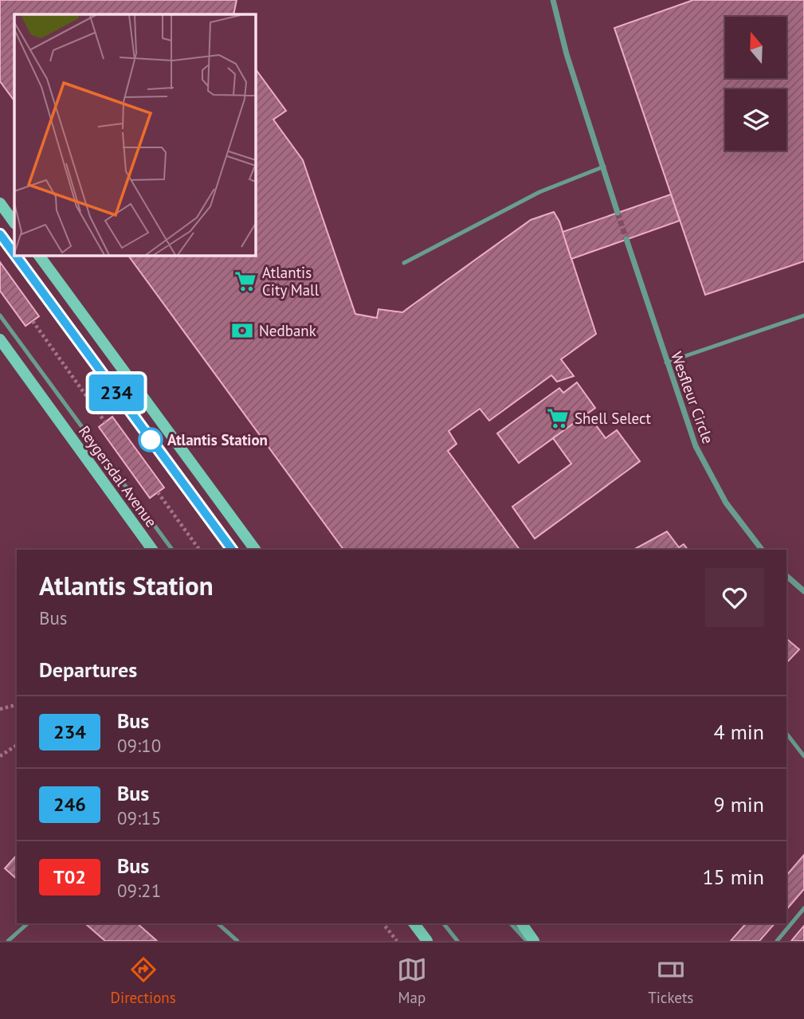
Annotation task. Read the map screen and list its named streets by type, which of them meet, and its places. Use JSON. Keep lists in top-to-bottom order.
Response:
{
  "streets": {
    "main road": ["Reygersdal Avenue"],
    "street": ["Wesfleur Circle"]
  },
  "places": {
    "supermarket": ["Atlantis City Mall", "Shell Select"],
    "bank": ["Nedbank"],
    "other": ["Atlantis Station"]
  },
  "lines": ["bus line 234"],
  "north": "top",
  "page": {
    "on_map": "234",
    "heading": [
      ["Atlantis Station", "Bus"],
      "Departures"
    ],
    "list": [
      {
        "mark": "234",
        "name": "Bus",
        "note": "09:10",
        "value": "4 min"
      },
      {
        "mark": "246",
        "name": "Bus",
        "note": "09:15",
        "value": "9 min"
      },
      {
        "mark": "T02",
        "name": "Bus",
        "note": "09:21",
        "value": "15 min"
      }
    ],
    "tabs": ["Directions", "Map", "Tickets"]
  }
}
